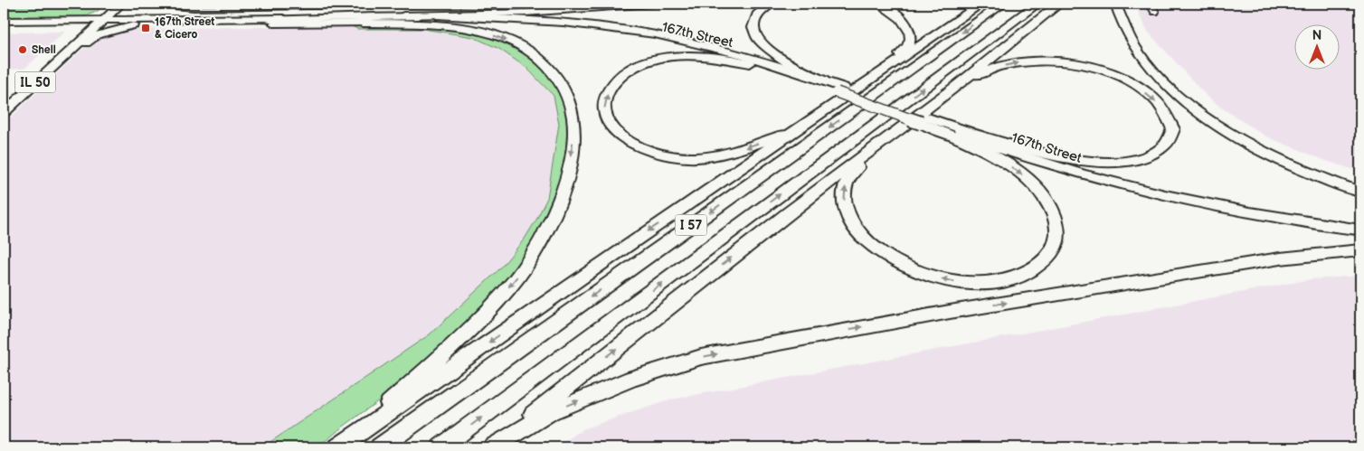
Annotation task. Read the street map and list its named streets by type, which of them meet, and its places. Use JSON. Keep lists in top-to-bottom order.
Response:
{
  "streets": {
    "highway": ["I 57"],
    "main road": ["167th Street", "IL 50"]
  },
  "crossings": [
    ["167th Street", "IL 50"]
  ],
  "places": {
    "transit": ["167th Street & Cicero"],
    "other": ["Shell"]
  },
  "north": "top"
}
